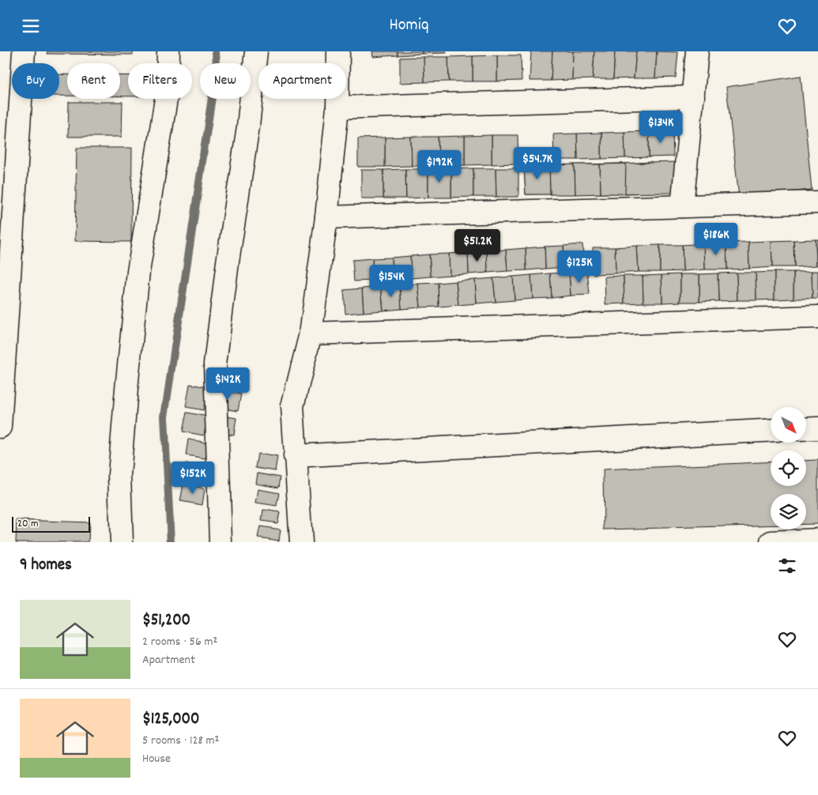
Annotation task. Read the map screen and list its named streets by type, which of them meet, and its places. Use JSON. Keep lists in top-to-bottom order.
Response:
{
  "scale_bar": "20 m",
  "north": "bottom right",
  "page": {
    "header": "Homiq",
    "chip": [
      "Buy",
      "Rent",
      "Filters",
      "New",
      "Apartment"
    ],
    "price": [
      "$134K",
      "$54.7K",
      "$192K",
      "$186K",
      "$51.2K",
      "$125K",
      "$154K",
      "$142K",
      "$152K"
    ],
    "scale": "20 m",
    "heading": "9 homes",
    "list": [
      {
        "name": "$51,200",
        "note": "2 rooms · 56 m² · Apartment"
      },
      {
        "name": "$125,000",
        "note": "5 rooms · 128 m² · House"
      }
    ]
  }
}
